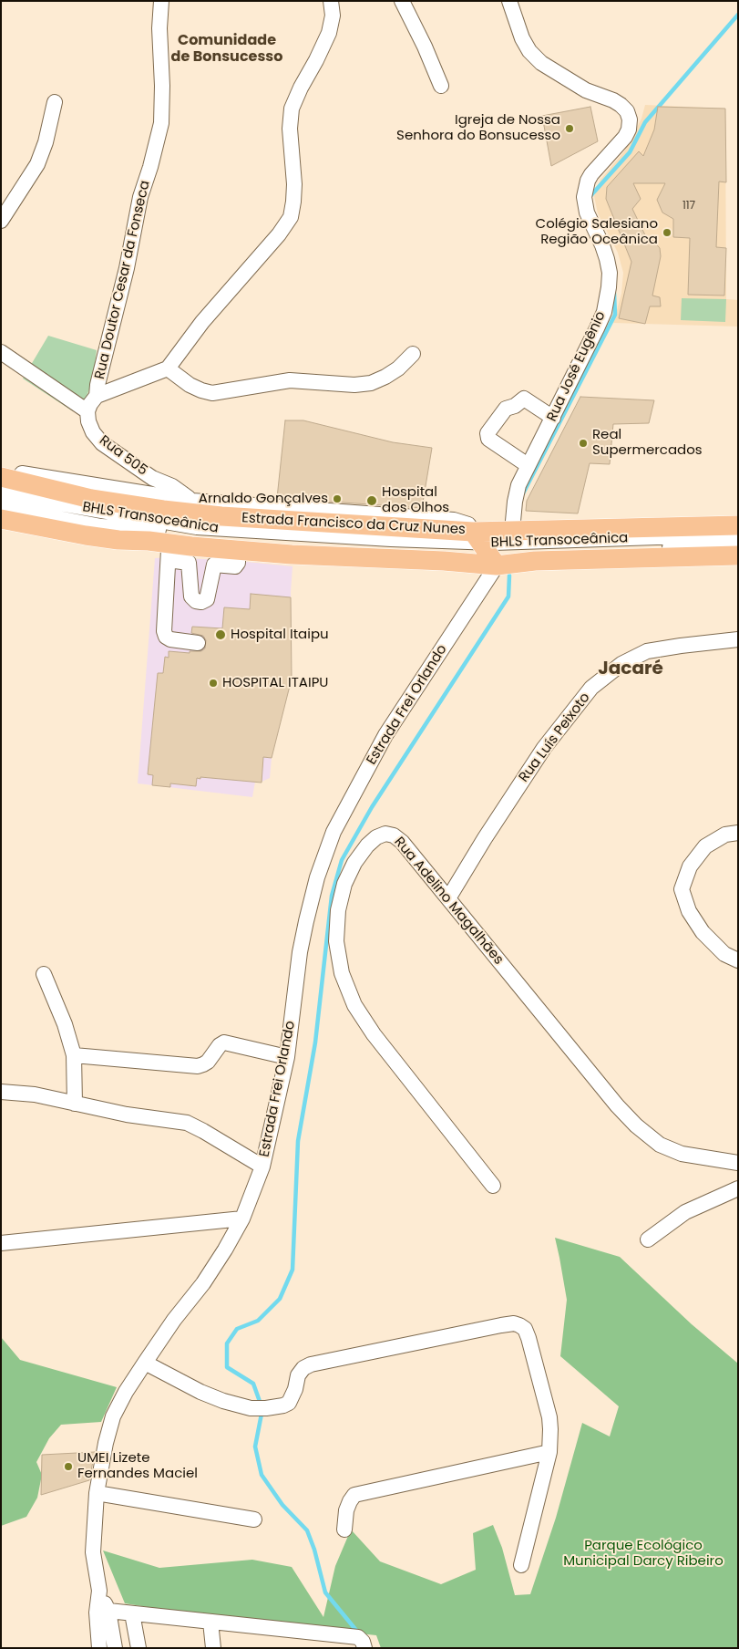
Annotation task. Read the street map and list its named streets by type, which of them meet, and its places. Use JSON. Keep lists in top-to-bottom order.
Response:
{
  "streets": {
    "main road": ["Estrada Francisco da Cruz Nunes"],
    "street": [
      "Rua Doutor Cesar da Fonseca",
      "Rua José Eugênio",
      "Rua 505",
      "BHLS Transoceânica",
      "Estrada Frei Orlando",
      "Rua Luís Peixoto",
      "Rua Adelino Magalhães"
    ]
  },
  "crossings": [
    ["Rua Doutor Cesar da Fonseca", "Rua 505"],
    ["Rua José Eugênio", "Estrada Francisco da Cruz Nunes"],
    ["BHLS Transoceânica", "Estrada Francisco da Cruz Nunes"],
    ["BHLS Transoceânica", "Estrada Frei Orlando"],
    ["Estrada Francisco da Cruz Nunes", "Estrada Frei Orlando"],
    ["Rua Luís Peixoto", "Rua Adelino Magalhães"]
  ],
  "districts": ["Comunidade de Bonsucesso", "Jacaré"],
  "parks": ["Parque Ecológico Municipal Darcy Ribeiro"],
  "places": [
    "Igreja de Nossa Senhora do Bonsucesso",
    "Colégio Salesiano Região Oceânica",
    "Real Supermercados",
    "Arnaldo Gonçalves",
    "Hospital dos Olhos",
    "Hospital Itaipu",
    "HOSPITAL ITAIPU",
    "UMEI Lizete Fernandes Maciel"
  ],
  "house_numbers": ["117"]
}
